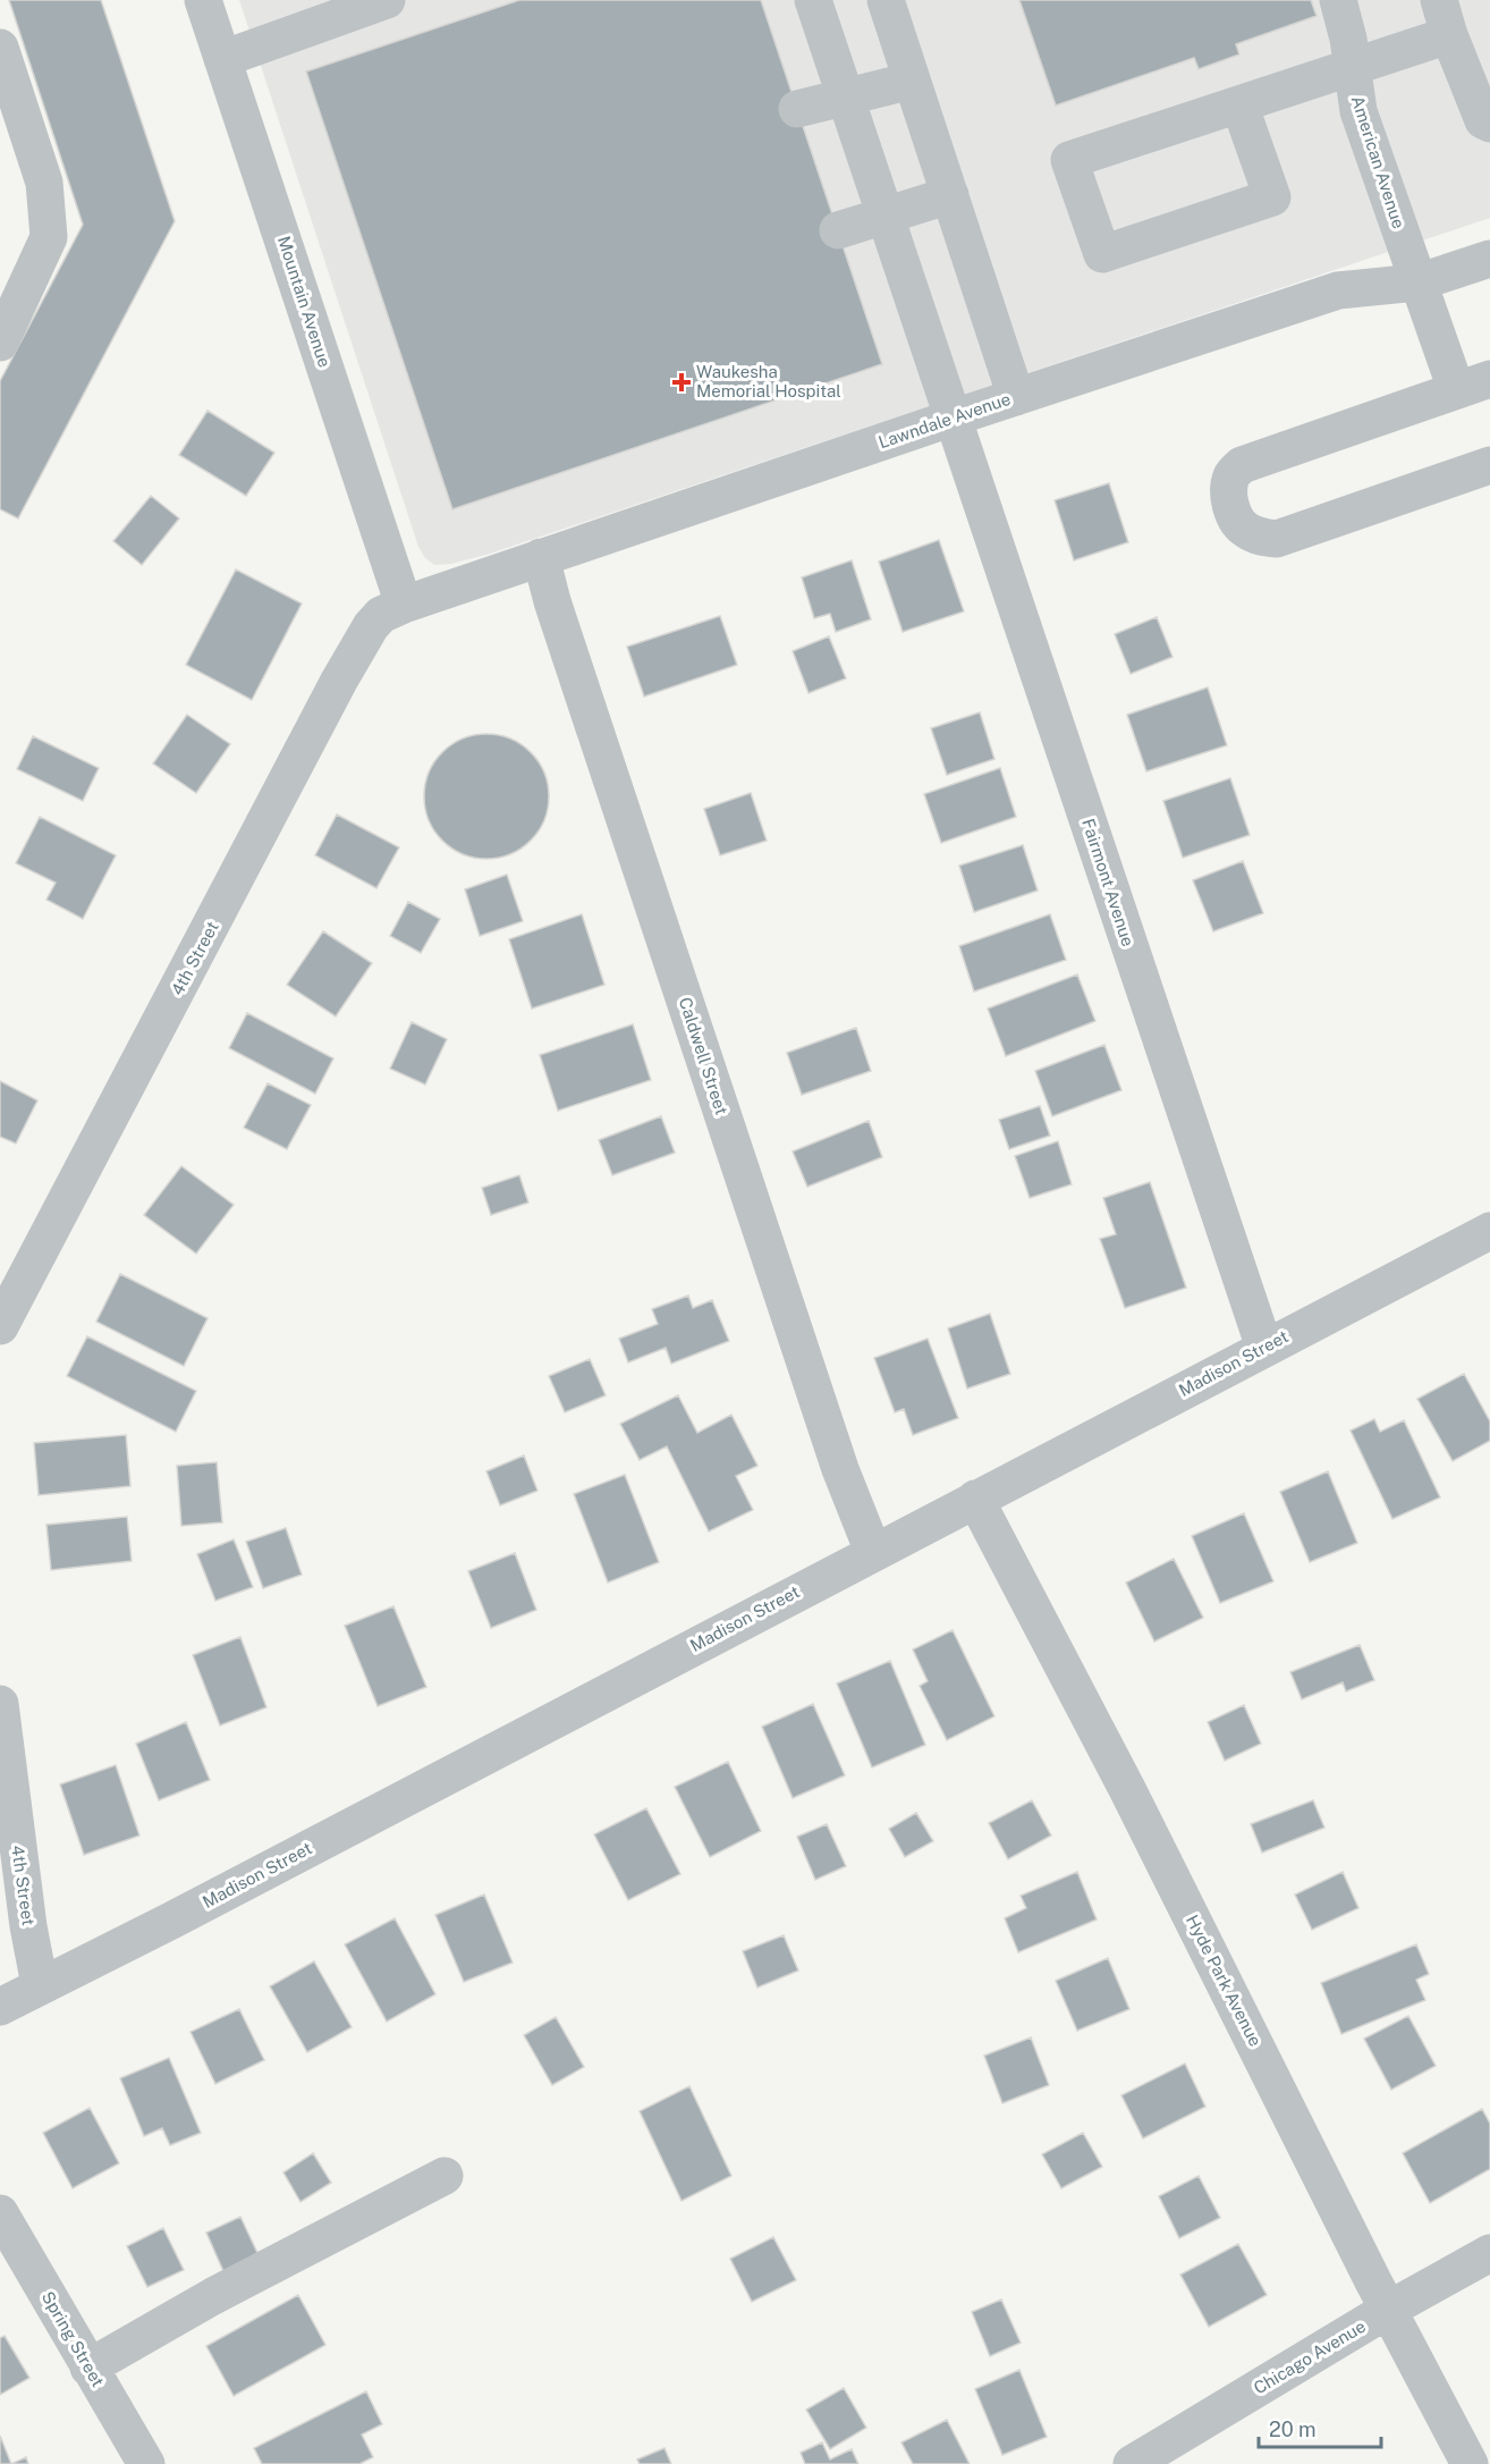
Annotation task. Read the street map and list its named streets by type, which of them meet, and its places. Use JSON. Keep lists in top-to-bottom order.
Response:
{
  "streets": {
    "street": [
      "American Avenue",
      "Mountain Avenue",
      "Lawndale Avenue",
      "Fairmont Avenue",
      "4th Street",
      "Caldwell Street",
      "Madison Street",
      "Hyde Park Avenue",
      "Spring Street",
      "Chicago Avenue"
    ]
  },
  "crossings": [
    ["American Avenue", "Lawndale Avenue"],
    ["Mountain Avenue", "Lawndale Avenue"],
    ["Mountain Avenue", "4th Street"],
    ["Lawndale Avenue", "Fairmont Avenue"],
    ["Lawndale Avenue", "4th Street"],
    ["Lawndale Avenue", "Caldwell Street"],
    ["Fairmont Avenue", "Madison Street"],
    ["4th Street", "Madison Street"],
    ["Caldwell Street", "Madison Street"],
    ["Madison Street", "Hyde Park Avenue"],
    ["Hyde Park Avenue", "Chicago Avenue"]
  ],
  "places": {
    "health": ["Waukesha Memorial Hospital"]
  },
  "scale_bar": "20 m"
}
